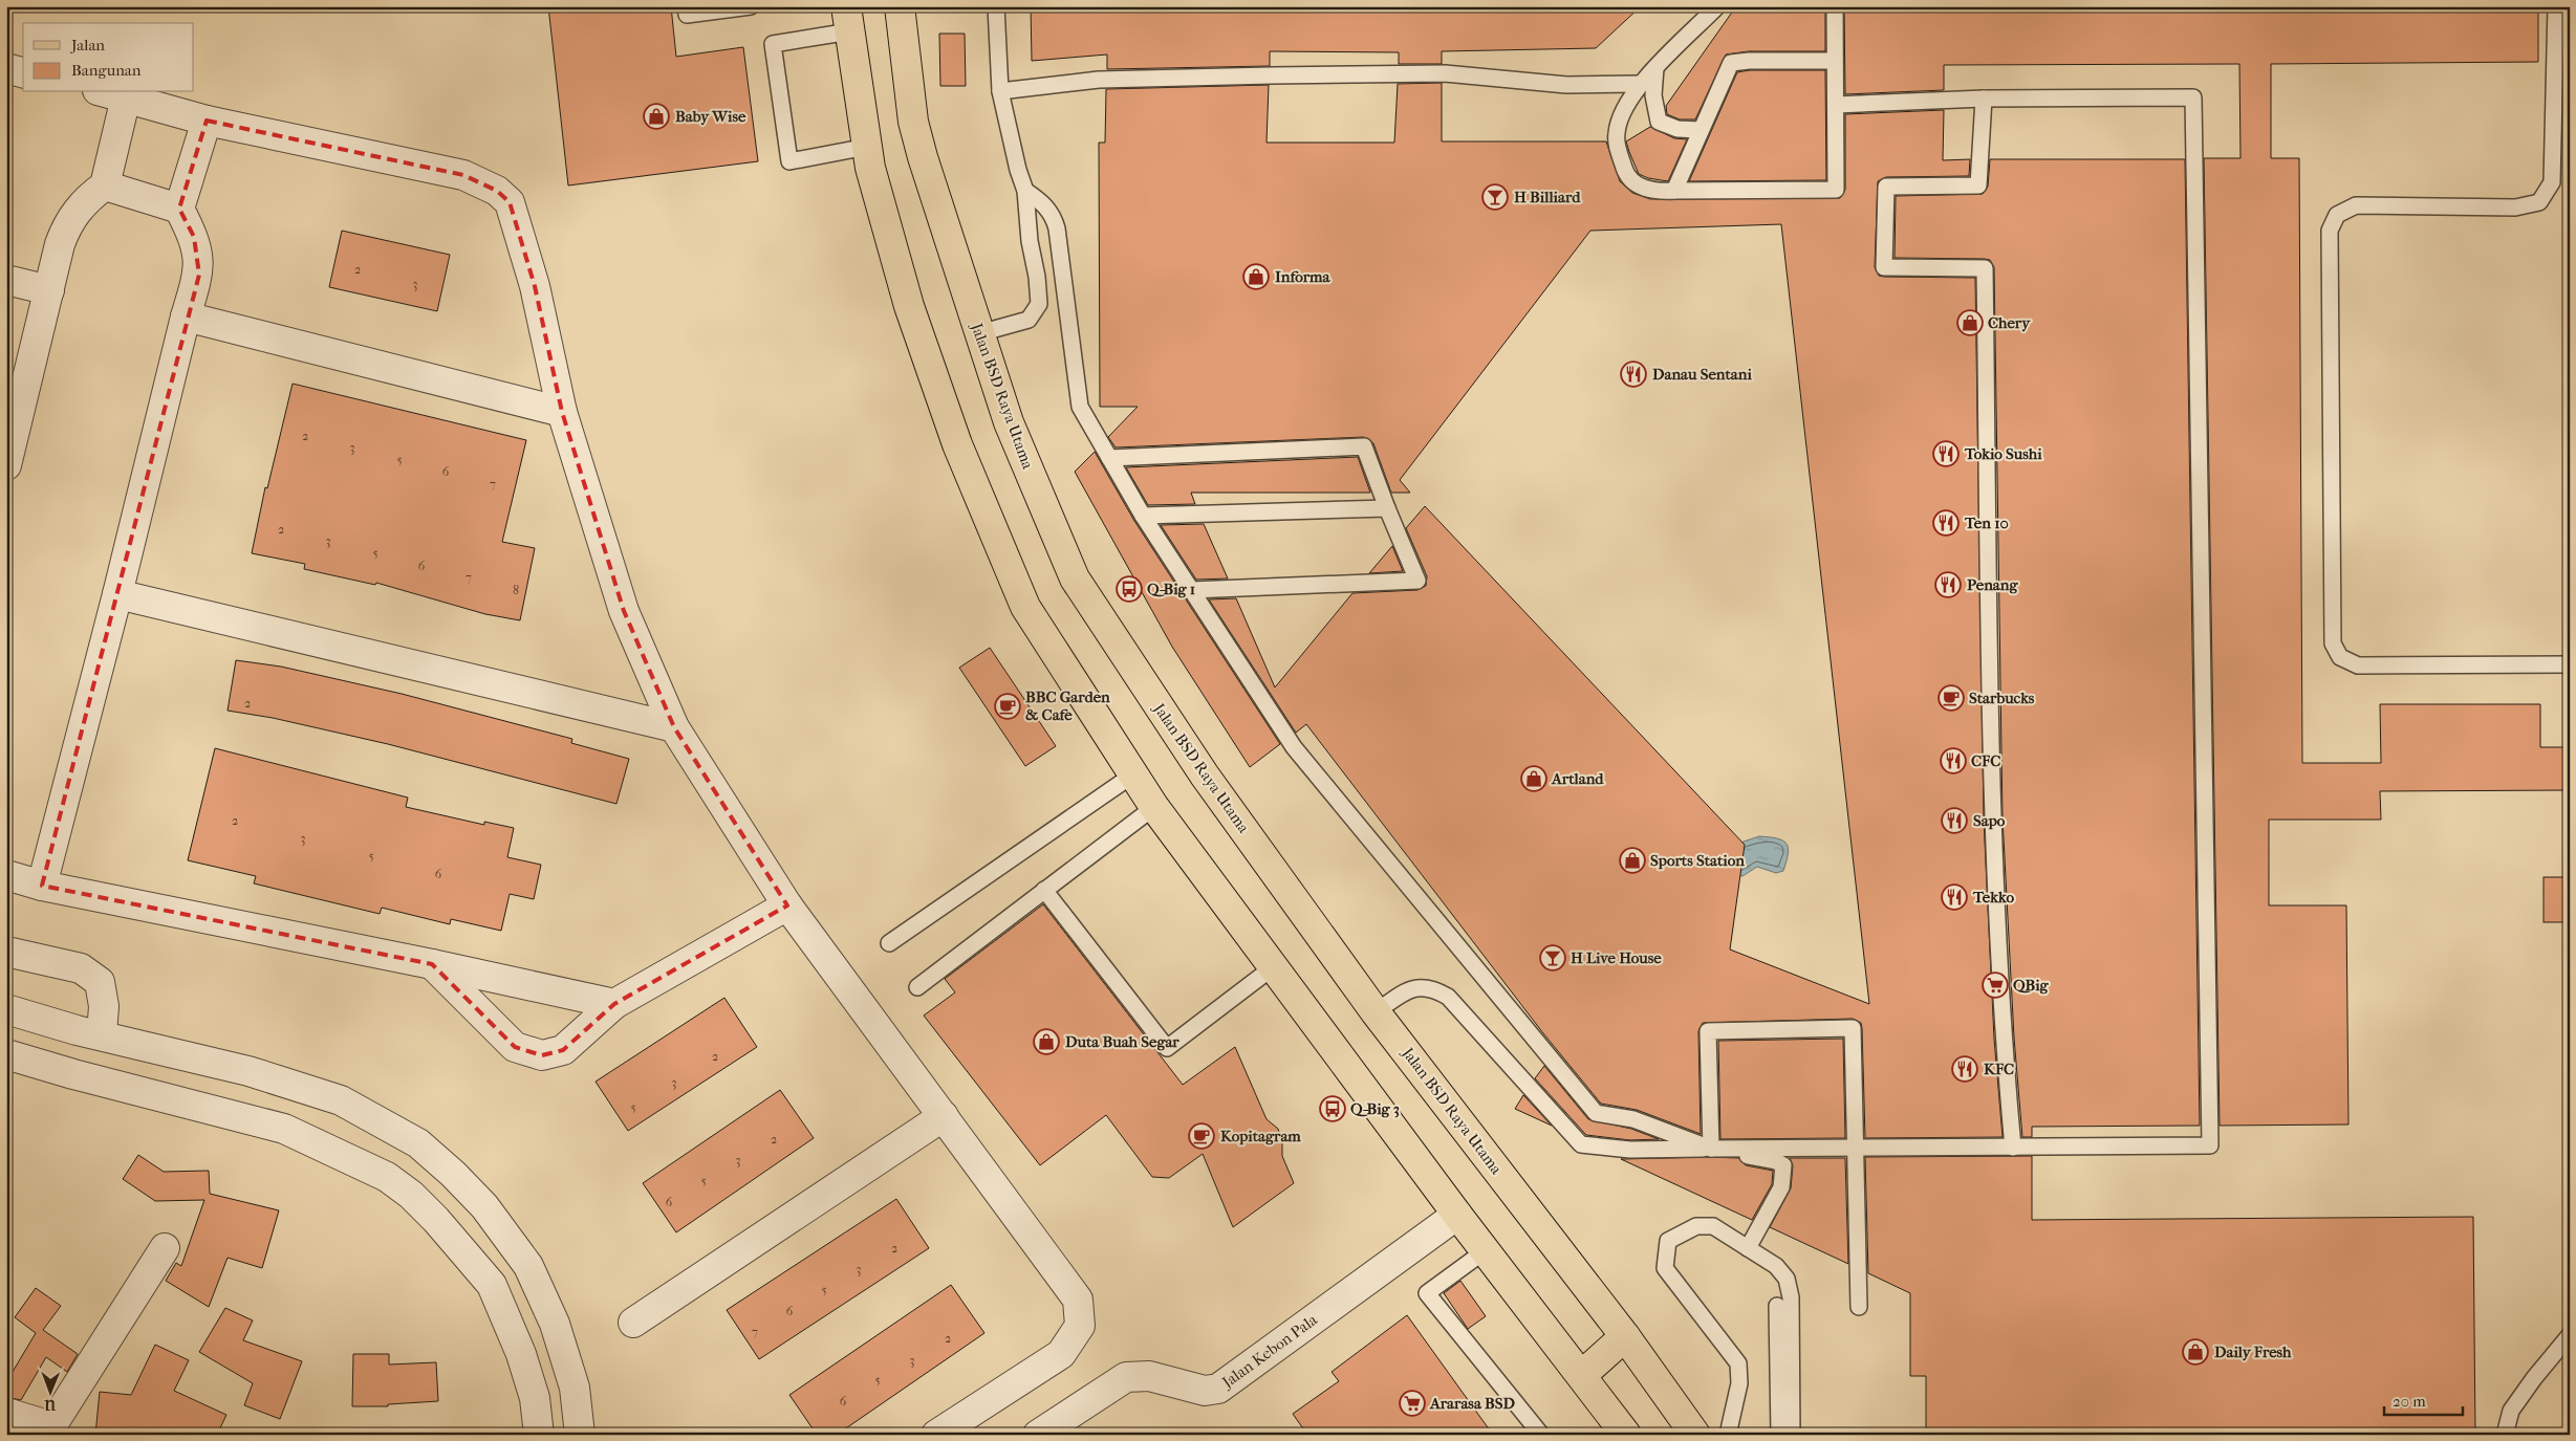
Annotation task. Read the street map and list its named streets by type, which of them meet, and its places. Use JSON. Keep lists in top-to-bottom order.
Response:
{
  "streets": {
    "main road": ["Jalan BSD Raya Utama"],
    "street": ["Jalan Kebon Pala"]
  },
  "places": {
    "shop": [
      "Baby Wise",
      "Informa",
      "Chery",
      "Artland",
      "Sports Station",
      "Duta Buah Segar",
      "Daily Fresh"
    ],
    "bar": ["H Billiard", "H Live House"],
    "restaurant": [
      "Danau Sentani",
      "Tokio Sushi",
      "Ten 10",
      "Penang",
      "CFC",
      "Sapo",
      "Tekko",
      "KFC"
    ],
    "bus stop": ["Q-Big 1", "Q-Big 3"],
    "cafe": ["Starbucks", "BBC Garden & Cafe", "Kopitagram"],
    "supermarket": ["QBig", "Ararasa BSD"]
  },
  "house_numbers": [
    "2",
    "3",
    "2",
    "3",
    "5",
    "6",
    "7",
    "2",
    "3",
    "5",
    "6",
    "7",
    "8",
    "2",
    "2",
    "3",
    "5",
    "6",
    "2",
    "3",
    "5",
    "2",
    "3",
    "5",
    "6",
    "2",
    "3",
    "5",
    "6",
    "7",
    "2",
    "3",
    "5",
    "6"
  ],
  "legend": ["Jalan", "Bangunan"],
  "scale_bar": "20 m",
  "north": "bottom"
}
